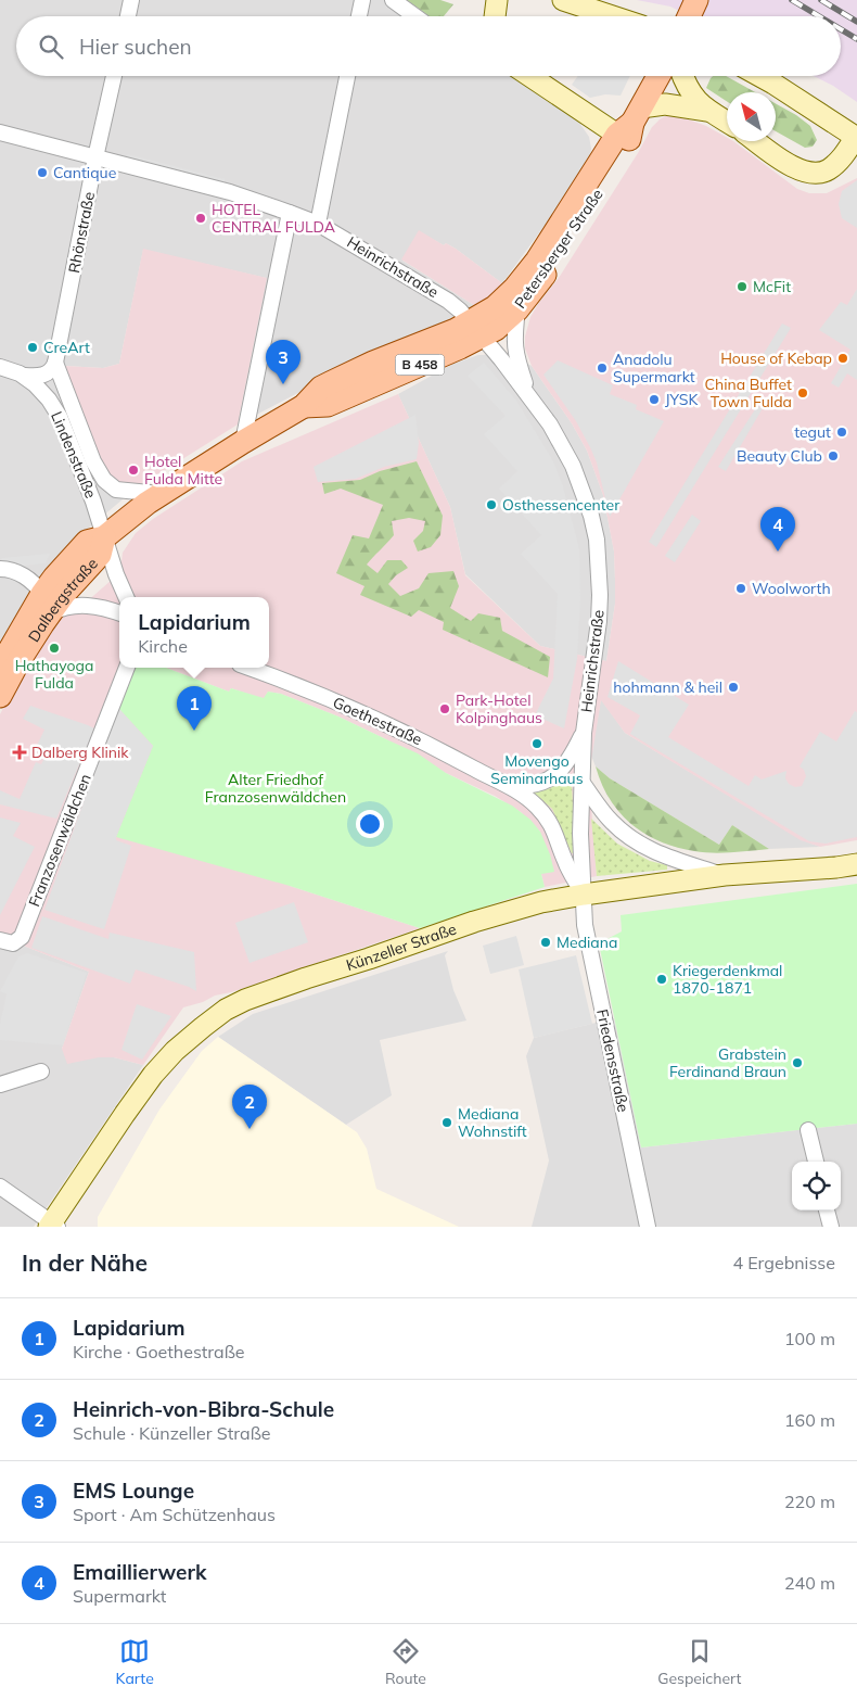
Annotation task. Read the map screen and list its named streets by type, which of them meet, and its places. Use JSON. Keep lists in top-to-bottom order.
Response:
{
  "streets": {
    "main road": [
      "Petersberger Straße",
      "B 458",
      "Dalbergstraße",
      "Künzeller Straße"
    ],
    "street": [
      "Rhönstraße",
      "Heinrichstraße",
      "Lindenstraße",
      "Goethestraße",
      "Franzosenwäldchen",
      "Friedensstraße"
    ]
  },
  "crossings": [
    ["Rhönstraße", "Heinrichstraße"],
    ["Rhönstraße", "Lindenstraße"],
    ["Petersberger Straße", "Heinrichstraße"],
    ["Petersberger Straße", "Lindenstraße"],
    ["Petersberger Straße", "Dalbergstraße"],
    ["Heinrichstraße", "Goethestraße"],
    ["Heinrichstraße", "Künzeller Straße"],
    ["Heinrichstraße", "Friedensstraße"],
    ["Lindenstraße", "Dalbergstraße"],
    ["Goethestraße", "Künzeller Straße"],
    ["Goethestraße", "Friedensstraße"],
    ["Künzeller Straße", "Friedensstraße"]
  ],
  "parks": ["Alter Friedhof Franzosenwäldchen"],
  "places": {
    "other": [
      "Cantique",
      "HOTEL CENTRAL FULDA",
      "McFit",
      "CreArt",
      "House of Kebap",
      "Anadolu Supermarkt",
      "China Buffet Town Fulda",
      "JYSK",
      "tegut",
      "Beauty Club",
      "Hotel Fulda Mitte",
      "Osthessencenter",
      "Woolworth",
      "Hathayoga Fulda",
      "hohmann & heil",
      "Park-Hotel Kolpinghaus",
      "Movengo Seminarhaus",
      "Mediana",
      "Kriegerdenkmal 1870-1871",
      "Grabstein Ferdinand Braun",
      "Mediana Wohnstift"
    ],
    "health": ["Dalberg Klinik"]
  },
  "north": "top left",
  "page": {
    "search": "Hier suchen",
    "pins": [
      "3",
      "4",
      "1",
      "2"
    ],
    "popup": ["Lapidarium", "Kirche"],
    "heading": ["In der Nähe", "4 Ergebnisse"],
    "list": [
      {
        "mark": "1",
        "name": "Lapidarium",
        "note": "Kirche · Goethestraße",
        "value": "100 m"
      },
      {
        "mark": "2",
        "name": "Heinrich-von-Bibra-Schule",
        "note": "Schule · Künzeller Straße",
        "value": "160 m"
      },
      {
        "mark": "3",
        "name": "EMS Lounge",
        "note": "Sport · Am Schützenhaus",
        "value": "220 m"
      },
      {
        "mark": "4",
        "name": "Emaillierwerk",
        "note": "Supermarkt",
        "value": "240 m"
      }
    ],
    "nav": ["Karte", "Route", "Gespeichert"]
  }
}
